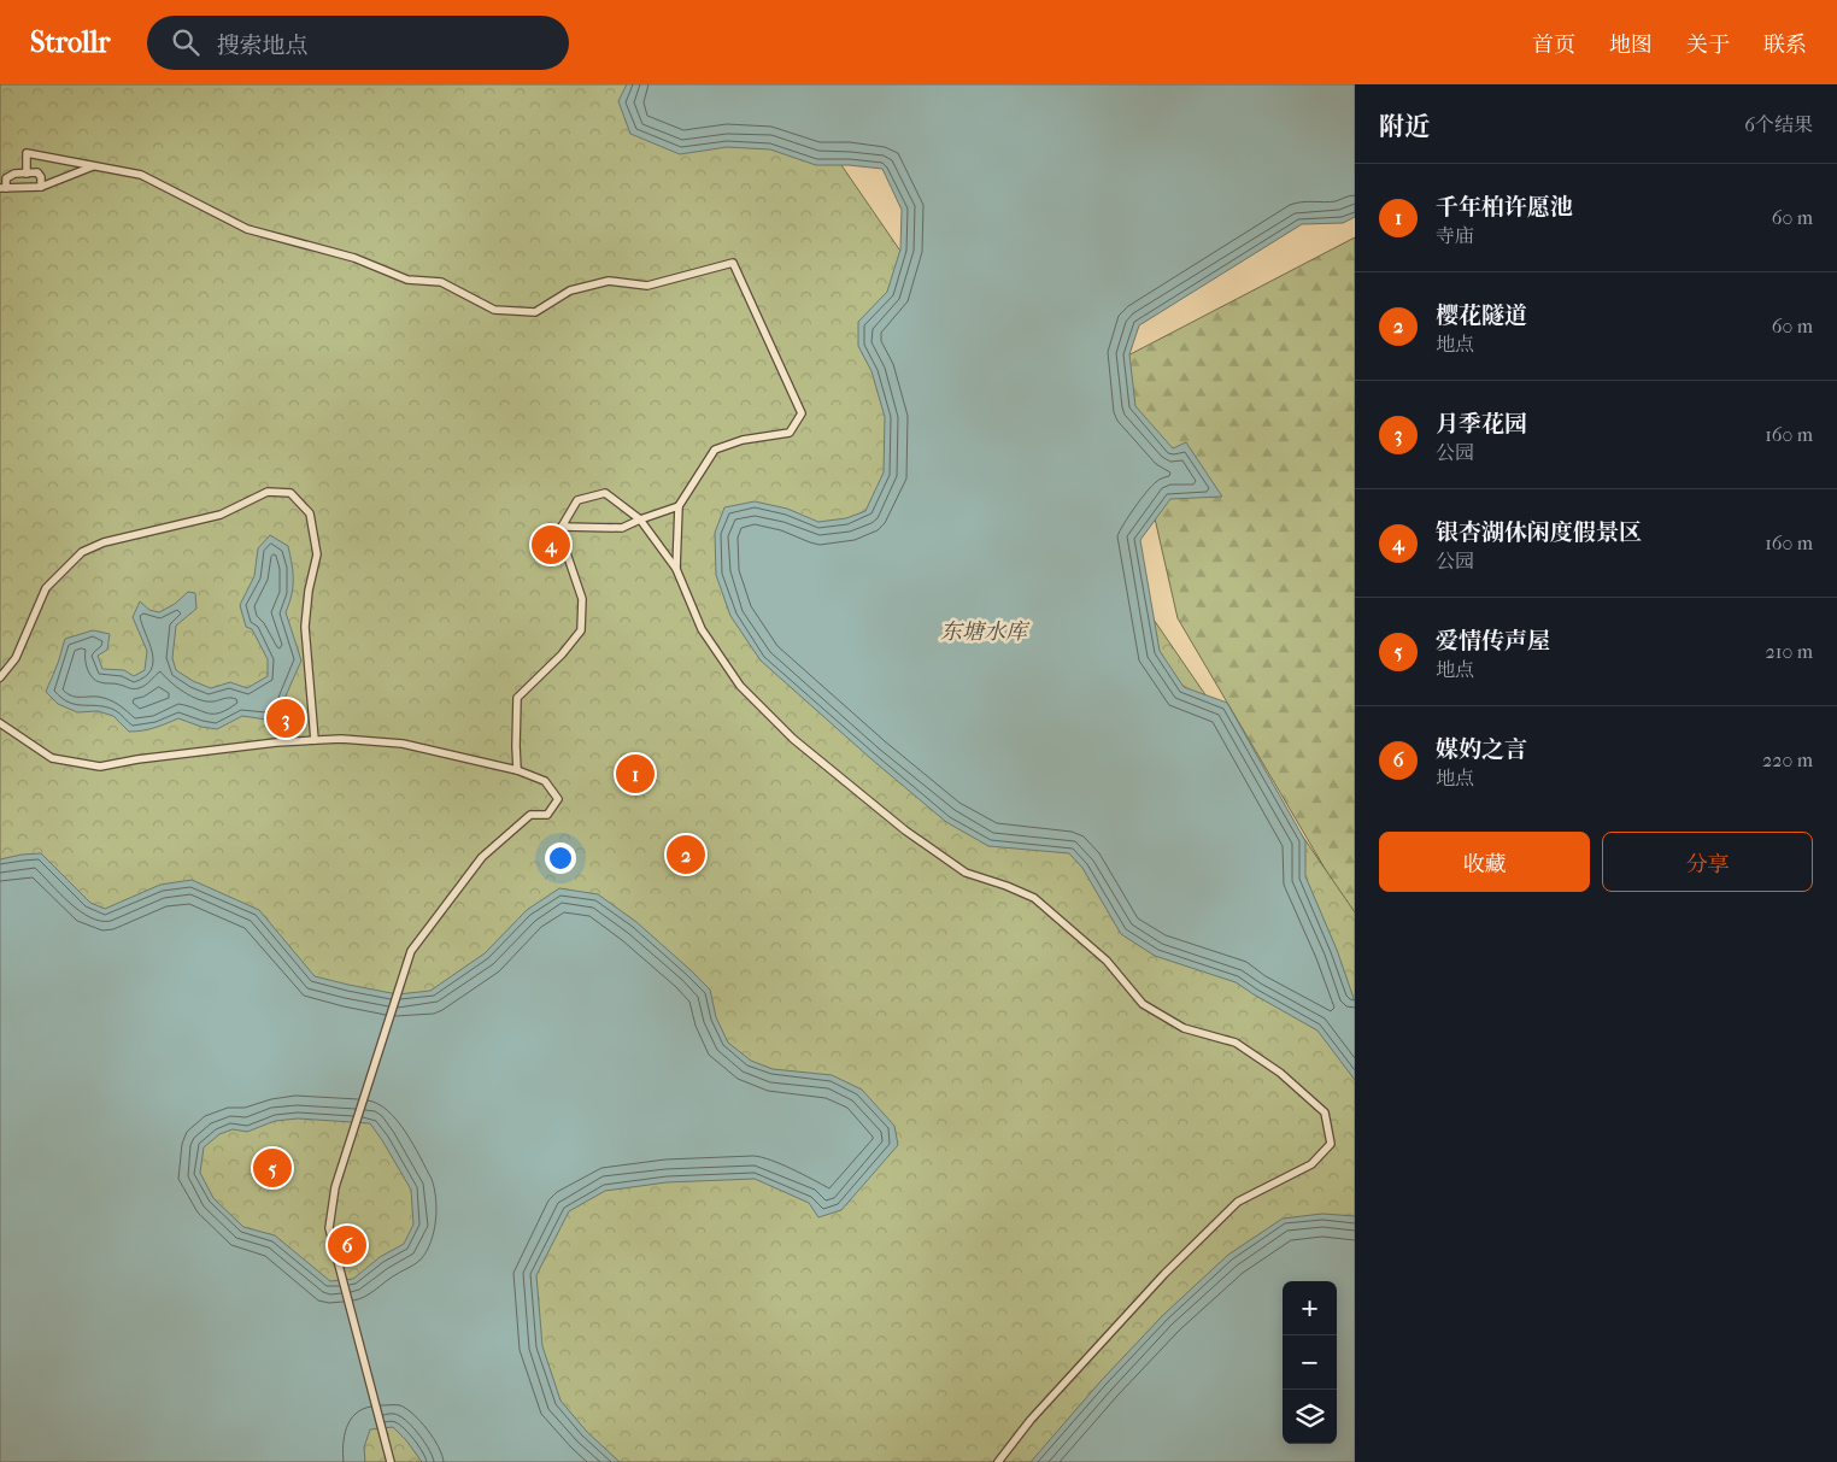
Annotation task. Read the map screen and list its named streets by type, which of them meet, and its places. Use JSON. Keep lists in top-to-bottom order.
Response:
{
  "water": ["东塘水库"],
  "page": {
    "header": "Strollr",
    "search": "搜索地点",
    "nav": [
      "首页",
      "地图",
      "关于",
      "联系"
    ],
    "heading": ["附近", "6个结果"],
    "list": [
      {
        "mark": "1",
        "name": "千年柏许愿池",
        "note": "寺庙",
        "value": "60 m"
      },
      {
        "mark": "2",
        "name": "樱花隧道",
        "note": "地点",
        "value": "60 m"
      },
      {
        "mark": "3",
        "name": "月季花园",
        "note": "公园",
        "value": "160 m"
      },
      {
        "mark": "4",
        "name": "银杏湖休闲度假景区",
        "note": "公园",
        "value": "160 m"
      },
      {
        "mark": "5",
        "name": "爱情传声屋",
        "note": "地点",
        "value": "210 m"
      },
      {
        "mark": "6",
        "name": "媒妁之言",
        "note": "地点",
        "value": "220 m"
      }
    ],
    "pins": [
      "4",
      "3",
      "1",
      "2",
      "5",
      "6"
    ],
    "buttons": ["收藏", "分享"],
    "map_buttons": ["+", "−"]
  }
}
